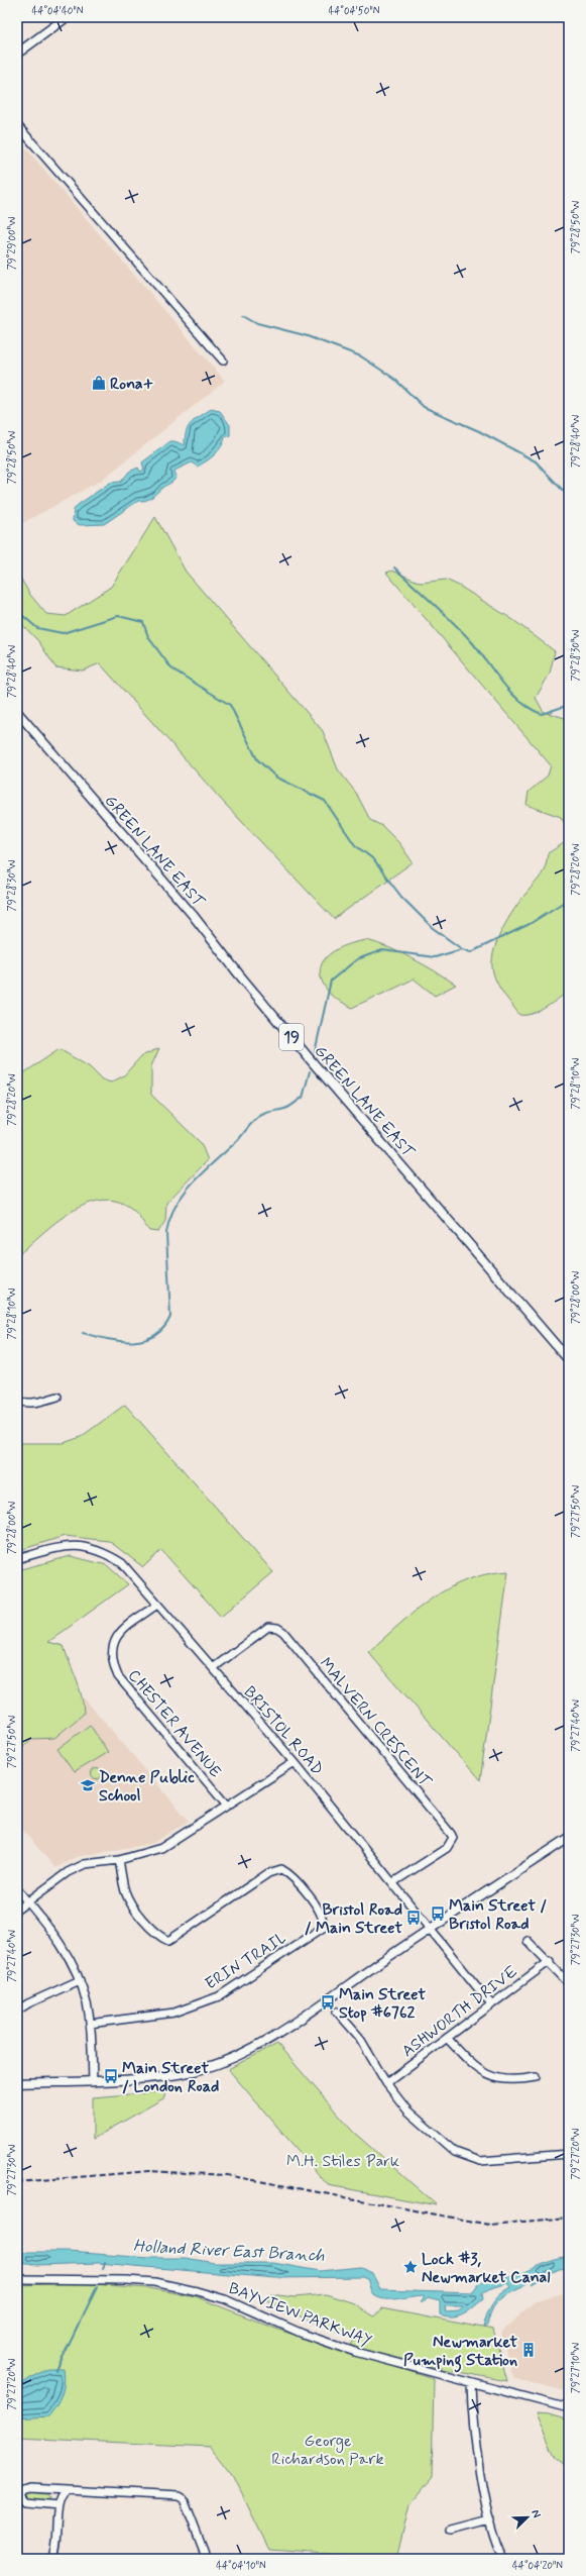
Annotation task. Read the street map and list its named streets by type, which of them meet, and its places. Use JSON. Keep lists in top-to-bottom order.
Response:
{
  "streets": {
    "main road": ["GREEN LANE EAST", "19"],
    "street": [
      "MALVERN CRESCENT",
      "CHESTER AVENUE",
      "BRISTOL ROAD",
      "ERIN TRAIL",
      "ASHWORTH DRIVE",
      "BAYVIEW PARKWAY"
    ]
  },
  "crossings": [
    ["MALVERN CRESCENT", "BRISTOL ROAD"],
    ["CHESTER AVENUE", "BRISTOL ROAD"],
    ["BRISTOL ROAD", "ASHWORTH DRIVE"]
  ],
  "water": ["Holland River East Branch"],
  "parks": ["M.H. Stiles Park", "George Richardson Park"],
  "places": {
    "shop": ["Rona+"],
    "school or university": ["Denne Public School"],
    "bus stop": [
      "Main Street / Bristol Road",
      "Bristol Road / Main Street",
      "Main Street Stop #6762",
      "Main Street / London Road"
    ],
    "place": ["Lock #3, Newmarket Canal"],
    "building": ["Newmarket Pumping Station"]
  },
  "north": "top right",
  "coordinates": [
    "44°04'40\"N",
    "44°04'50\"N",
    "79°28'50\"W",
    "79°29'00\"W",
    "79°28'40\"W",
    "79°28'30\"W",
    "79°28'20\"W",
    "79°28'10\"W",
    "79°28'00\"W",
    "79°27'50\"W",
    "79°27'40\"W",
    "79°27'30\"W",
    "79°27'20\"W",
    "79°27'10\"W",
    "44°04'10\"N",
    "44°04'20\"N"
  ]
}
